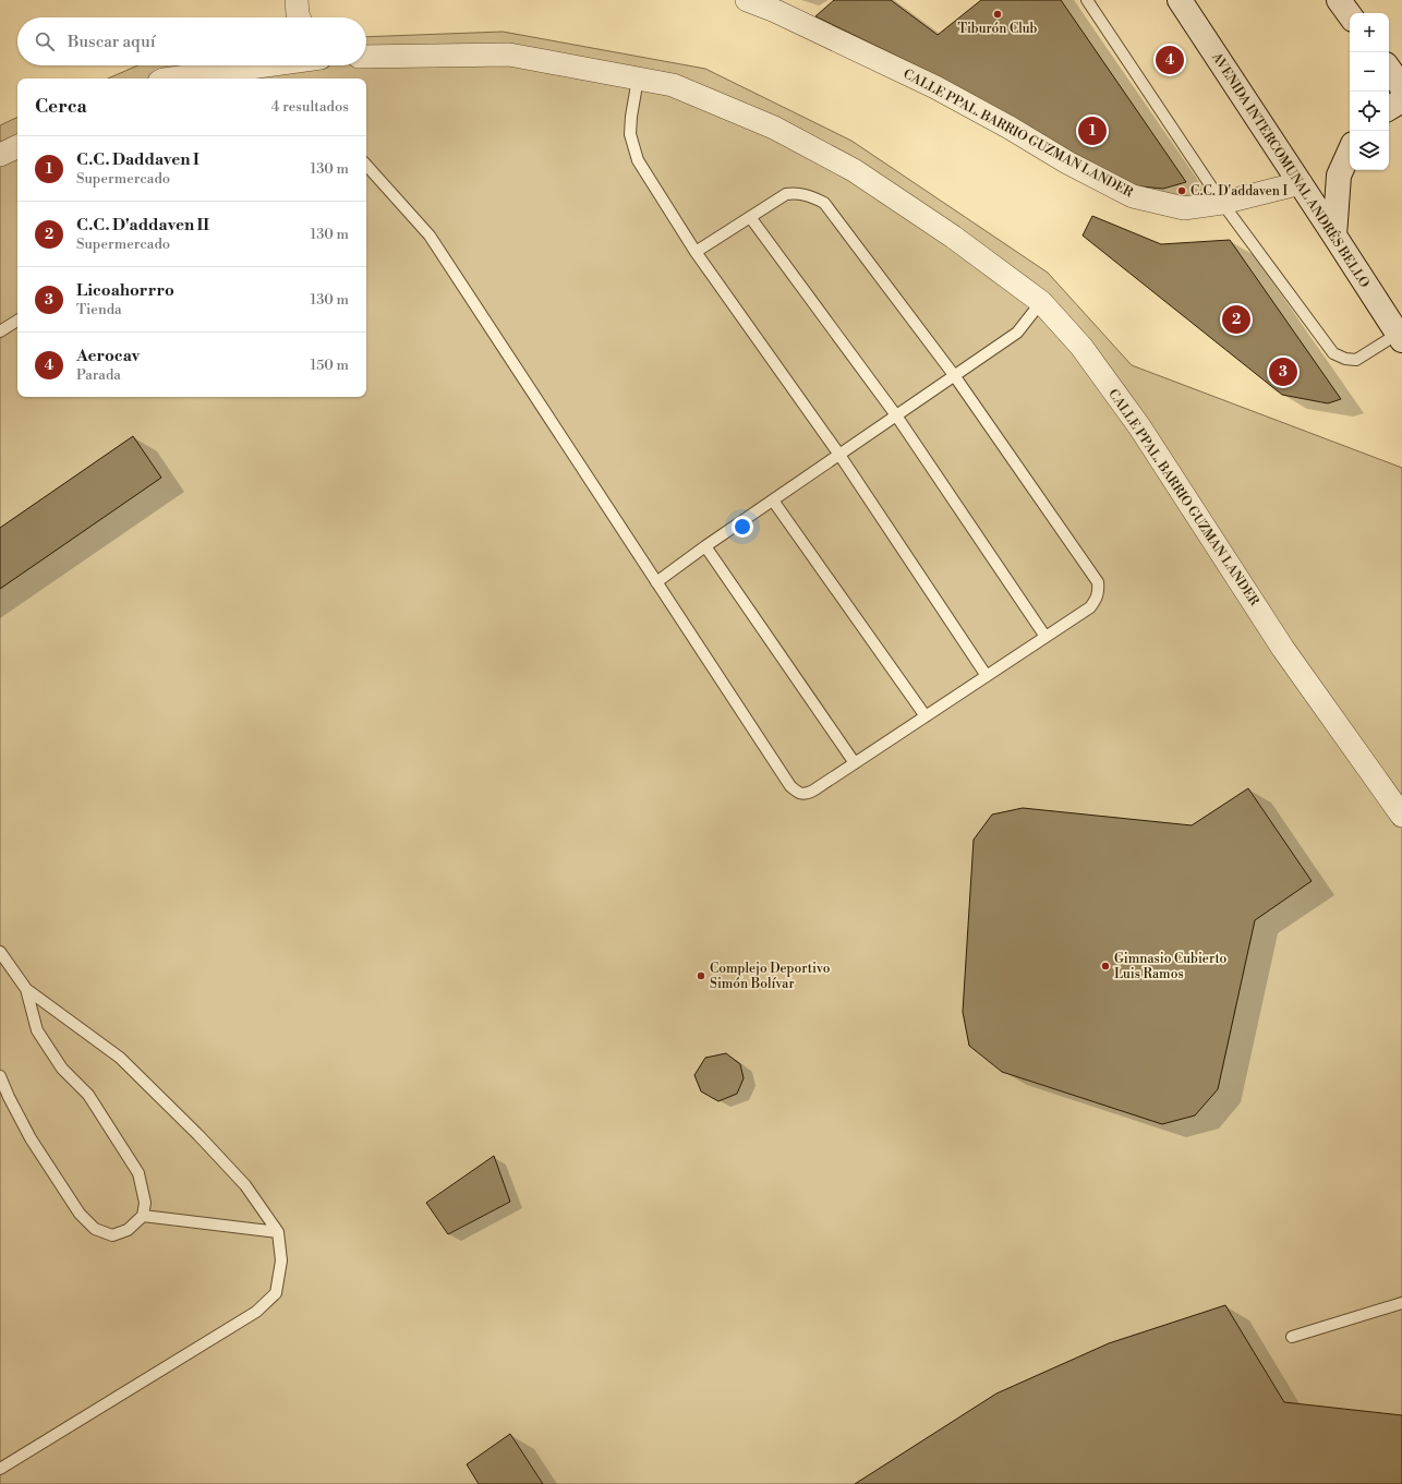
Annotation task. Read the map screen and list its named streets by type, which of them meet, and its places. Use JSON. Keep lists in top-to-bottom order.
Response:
{
  "streets": {
    "main road": ["AVENIDA INTERCOMUNAL ANDRÉS BELLO"],
    "street": ["CALLE PPAL. BARRIO GUZMAN LANDER"]
  },
  "crossings": [
    ["CALLE PPAL. BARRIO GUZMAN LANDER", "AVENIDA INTERCOMUNAL ANDRÉS BELLO"]
  ],
  "places": [
    "Tiburón Club",
    "C.C. D'addaven I",
    "Gimnasio Cubierto Luis Ramos",
    "Complejo Deportivo Simón Bolívar"
  ],
  "page": {
    "map_buttons": ["+", "−"],
    "search": "Buscar aquí",
    "pins": [
      "4",
      "1",
      "2",
      "3"
    ],
    "heading": ["Cerca", "4 resultados"],
    "list": [
      {
        "mark": "1",
        "name": "C.C. Daddaven I",
        "note": "Supermercado",
        "value": "130 m"
      },
      {
        "mark": "2",
        "name": "C.C. D'addaven II",
        "note": "Supermercado",
        "value": "130 m"
      },
      {
        "mark": "3",
        "name": "Licoahorrro",
        "note": "Tienda",
        "value": "130 m"
      },
      {
        "mark": "4",
        "name": "Aerocav",
        "note": "Parada",
        "value": "150 m"
      }
    ]
  }
}
